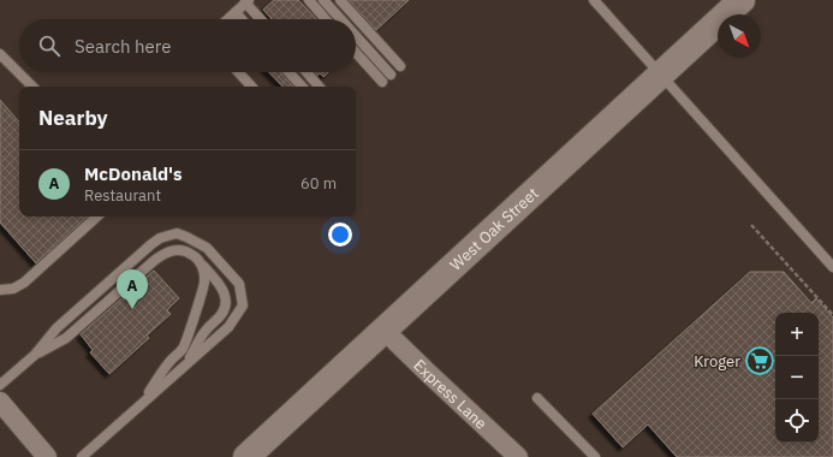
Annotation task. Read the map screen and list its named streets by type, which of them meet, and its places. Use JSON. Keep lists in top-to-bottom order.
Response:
{
  "streets": {
    "main road": ["West Oak Street"],
    "street": ["Express Lane"]
  },
  "crossings": [
    ["West Oak Street", "Express Lane"]
  ],
  "places": {
    "supermarket": ["Kroger"]
  },
  "north": "bottom right",
  "page": {
    "search": "Search here",
    "heading": "Nearby",
    "list": [
      {
        "mark": "A",
        "name": "McDonald's",
        "note": "Restaurant",
        "value": "60 m"
      }
    ],
    "pins": "A",
    "map_buttons": ["+", "−"]
  }
}
